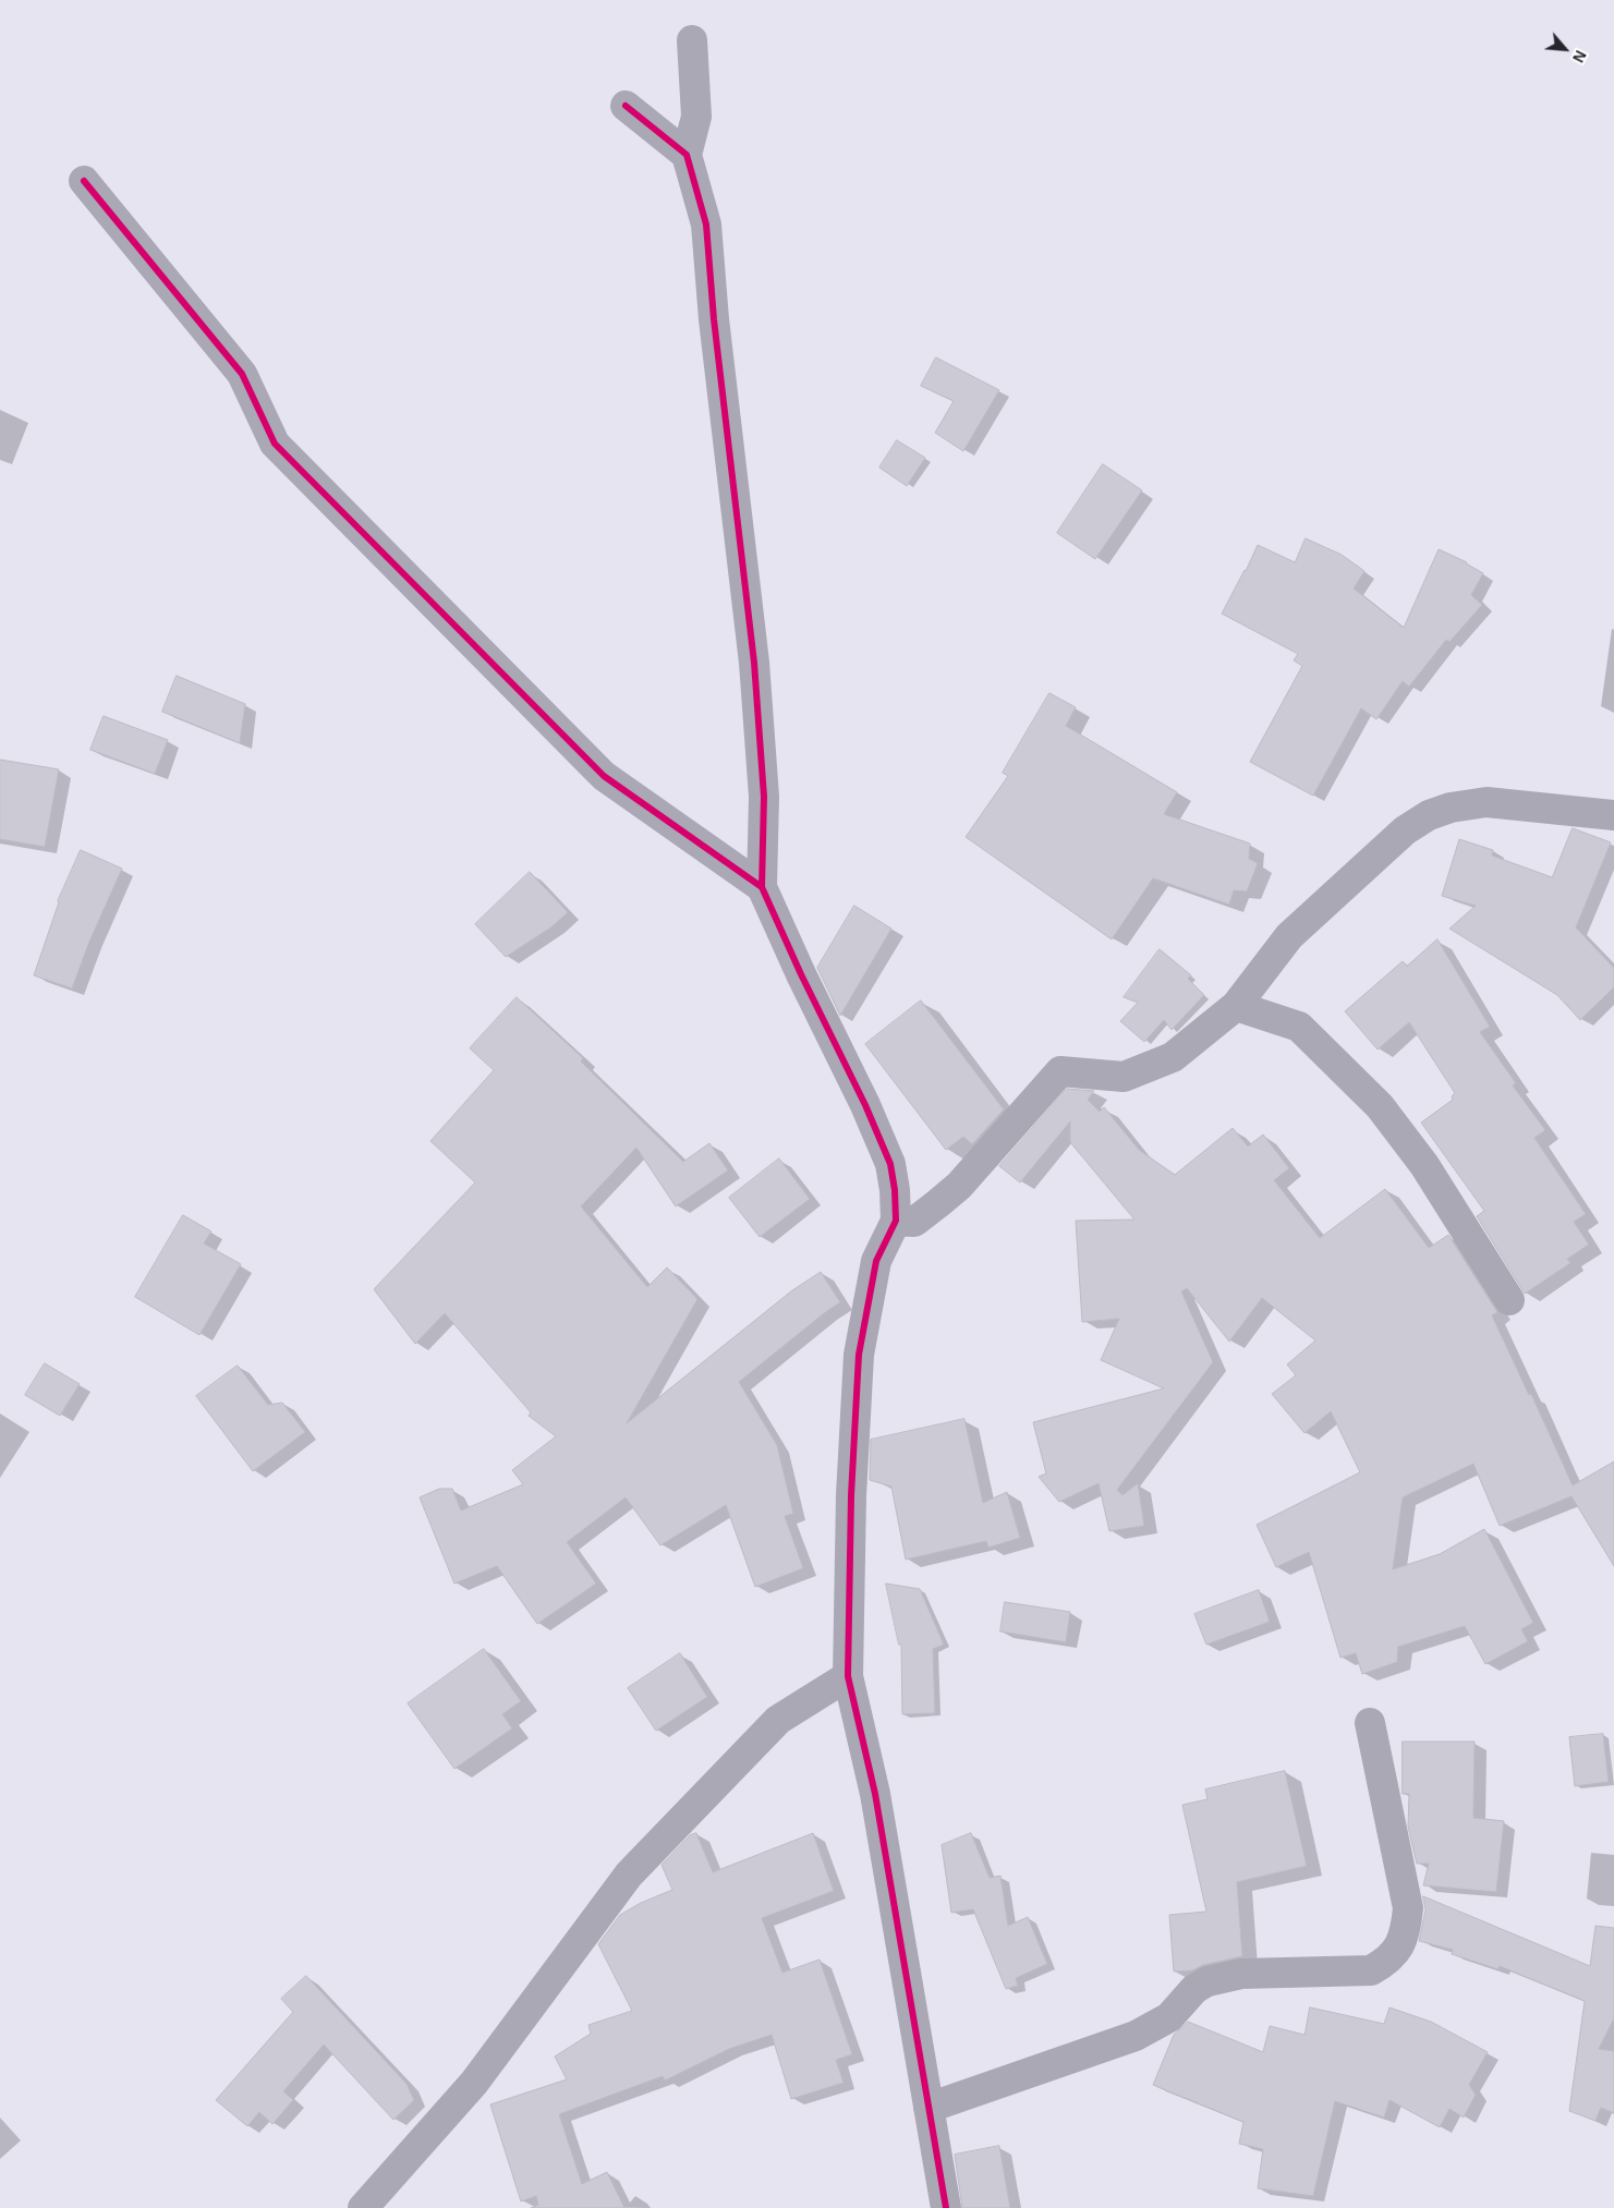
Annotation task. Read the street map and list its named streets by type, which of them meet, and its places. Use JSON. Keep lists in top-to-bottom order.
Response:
{
  "north": "bottom right"
}
